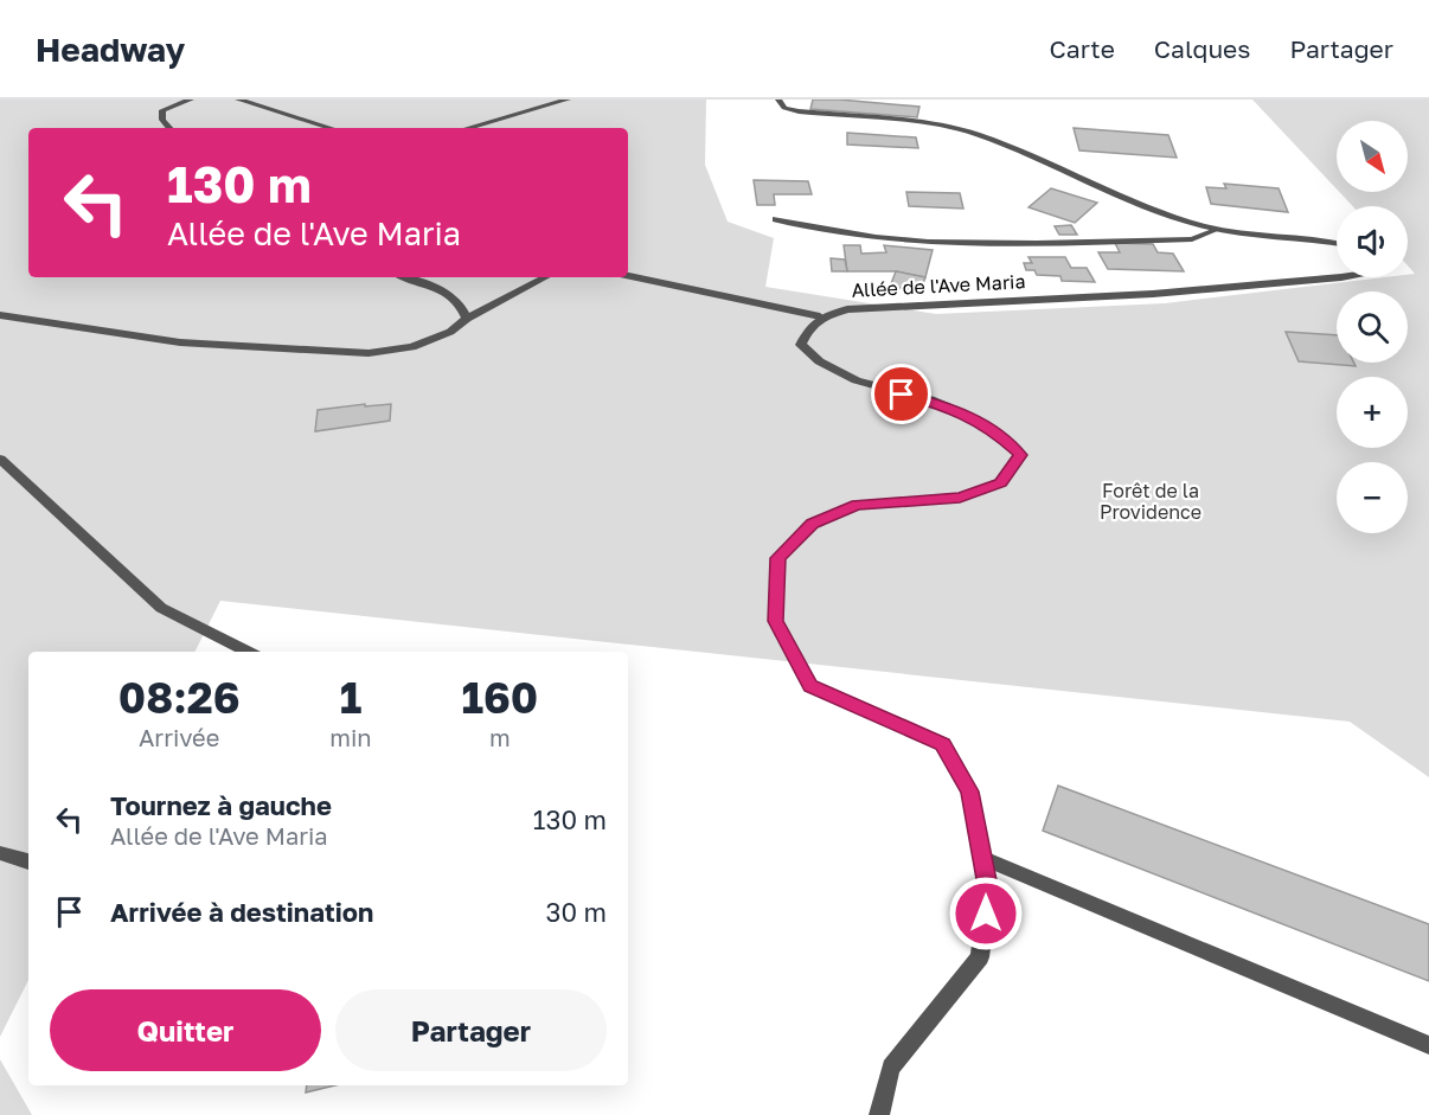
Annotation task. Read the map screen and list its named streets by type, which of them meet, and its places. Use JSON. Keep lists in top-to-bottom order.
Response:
{
  "streets": {
    "street": ["Allée de l'Ave Maria"]
  },
  "parks": ["Forêt de la Providence"],
  "north": "bottom right",
  "page": {
    "header": "Headway",
    "nav": ["Carte", "Calques", "Partager"],
    "map_buttons": ["+", "−"],
    "turn": ["130 m", "Allée de l'Ave Maria"],
    "eta": [
      "08:26",
      "Arrivée",
      "1",
      "min",
      "160",
      "m"
    ],
    "list": [
      {
        "name": "Tournez à gauche",
        "note": "Allée de l'Ave Maria",
        "value": "130 m"
      },
      {
        "name": "Arrivée à destination",
        "value": "30 m"
      }
    ],
    "buttons": ["Quitter", "Partager"]
  }
}
